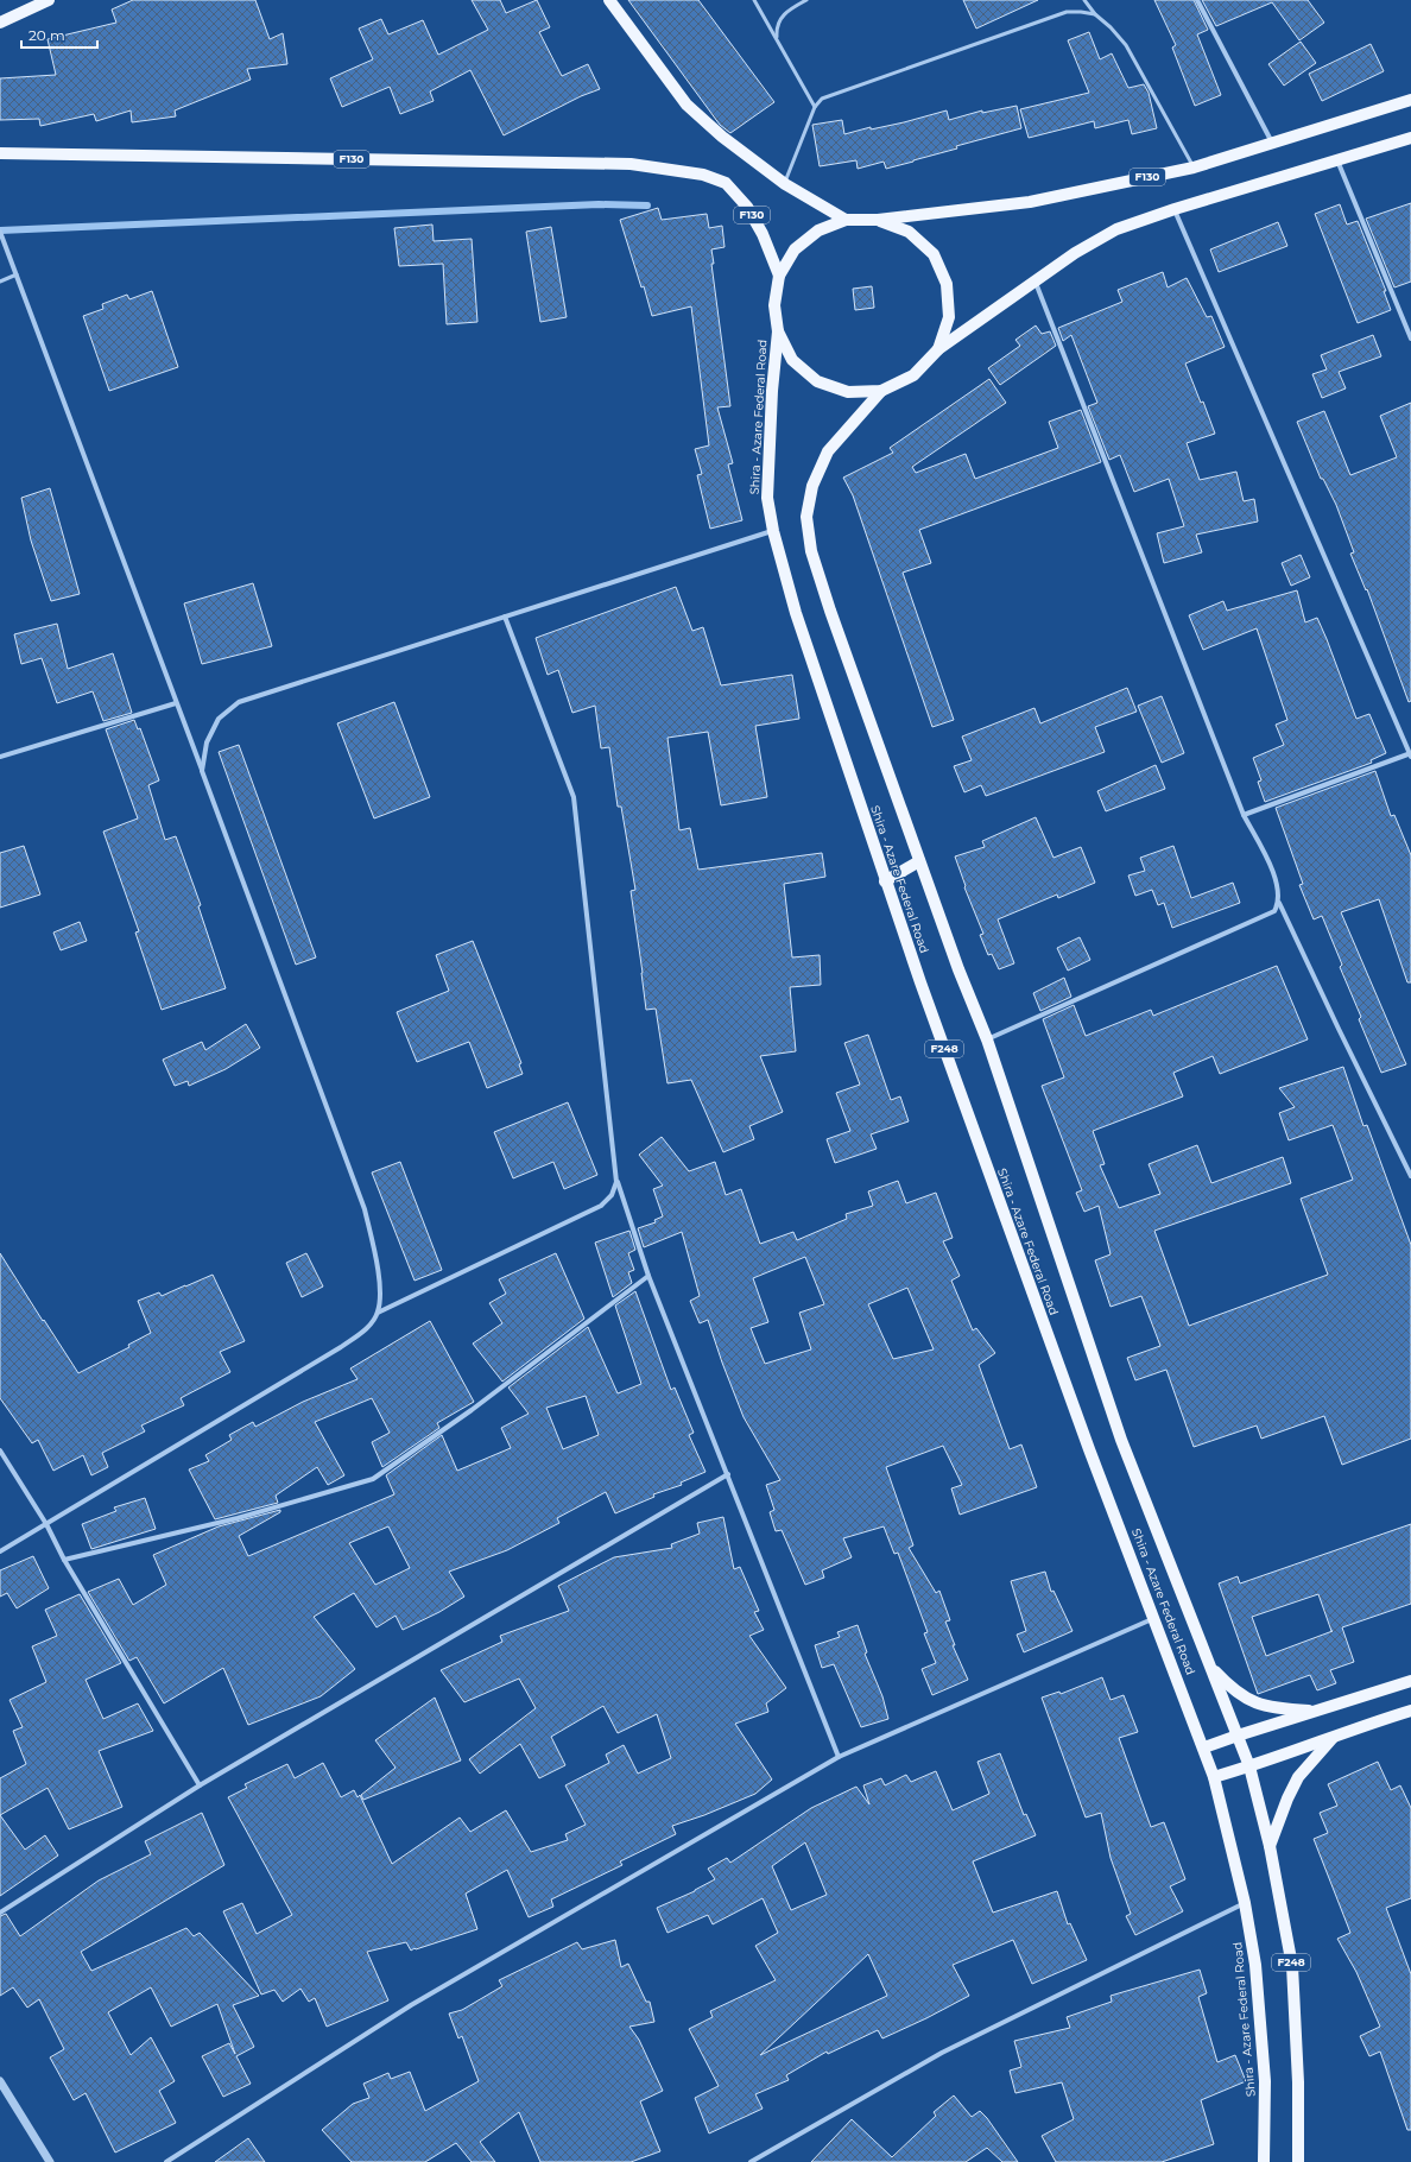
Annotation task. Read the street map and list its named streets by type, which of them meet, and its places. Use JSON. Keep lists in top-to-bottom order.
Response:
{
  "streets": {
    "main road": ["F130", "Shira - Azare Federal Road", "F248"]
  },
  "crossings": [
    ["F130", "Shira - Azare Federal Road"]
  ],
  "scale_bar": "20 m"
}
